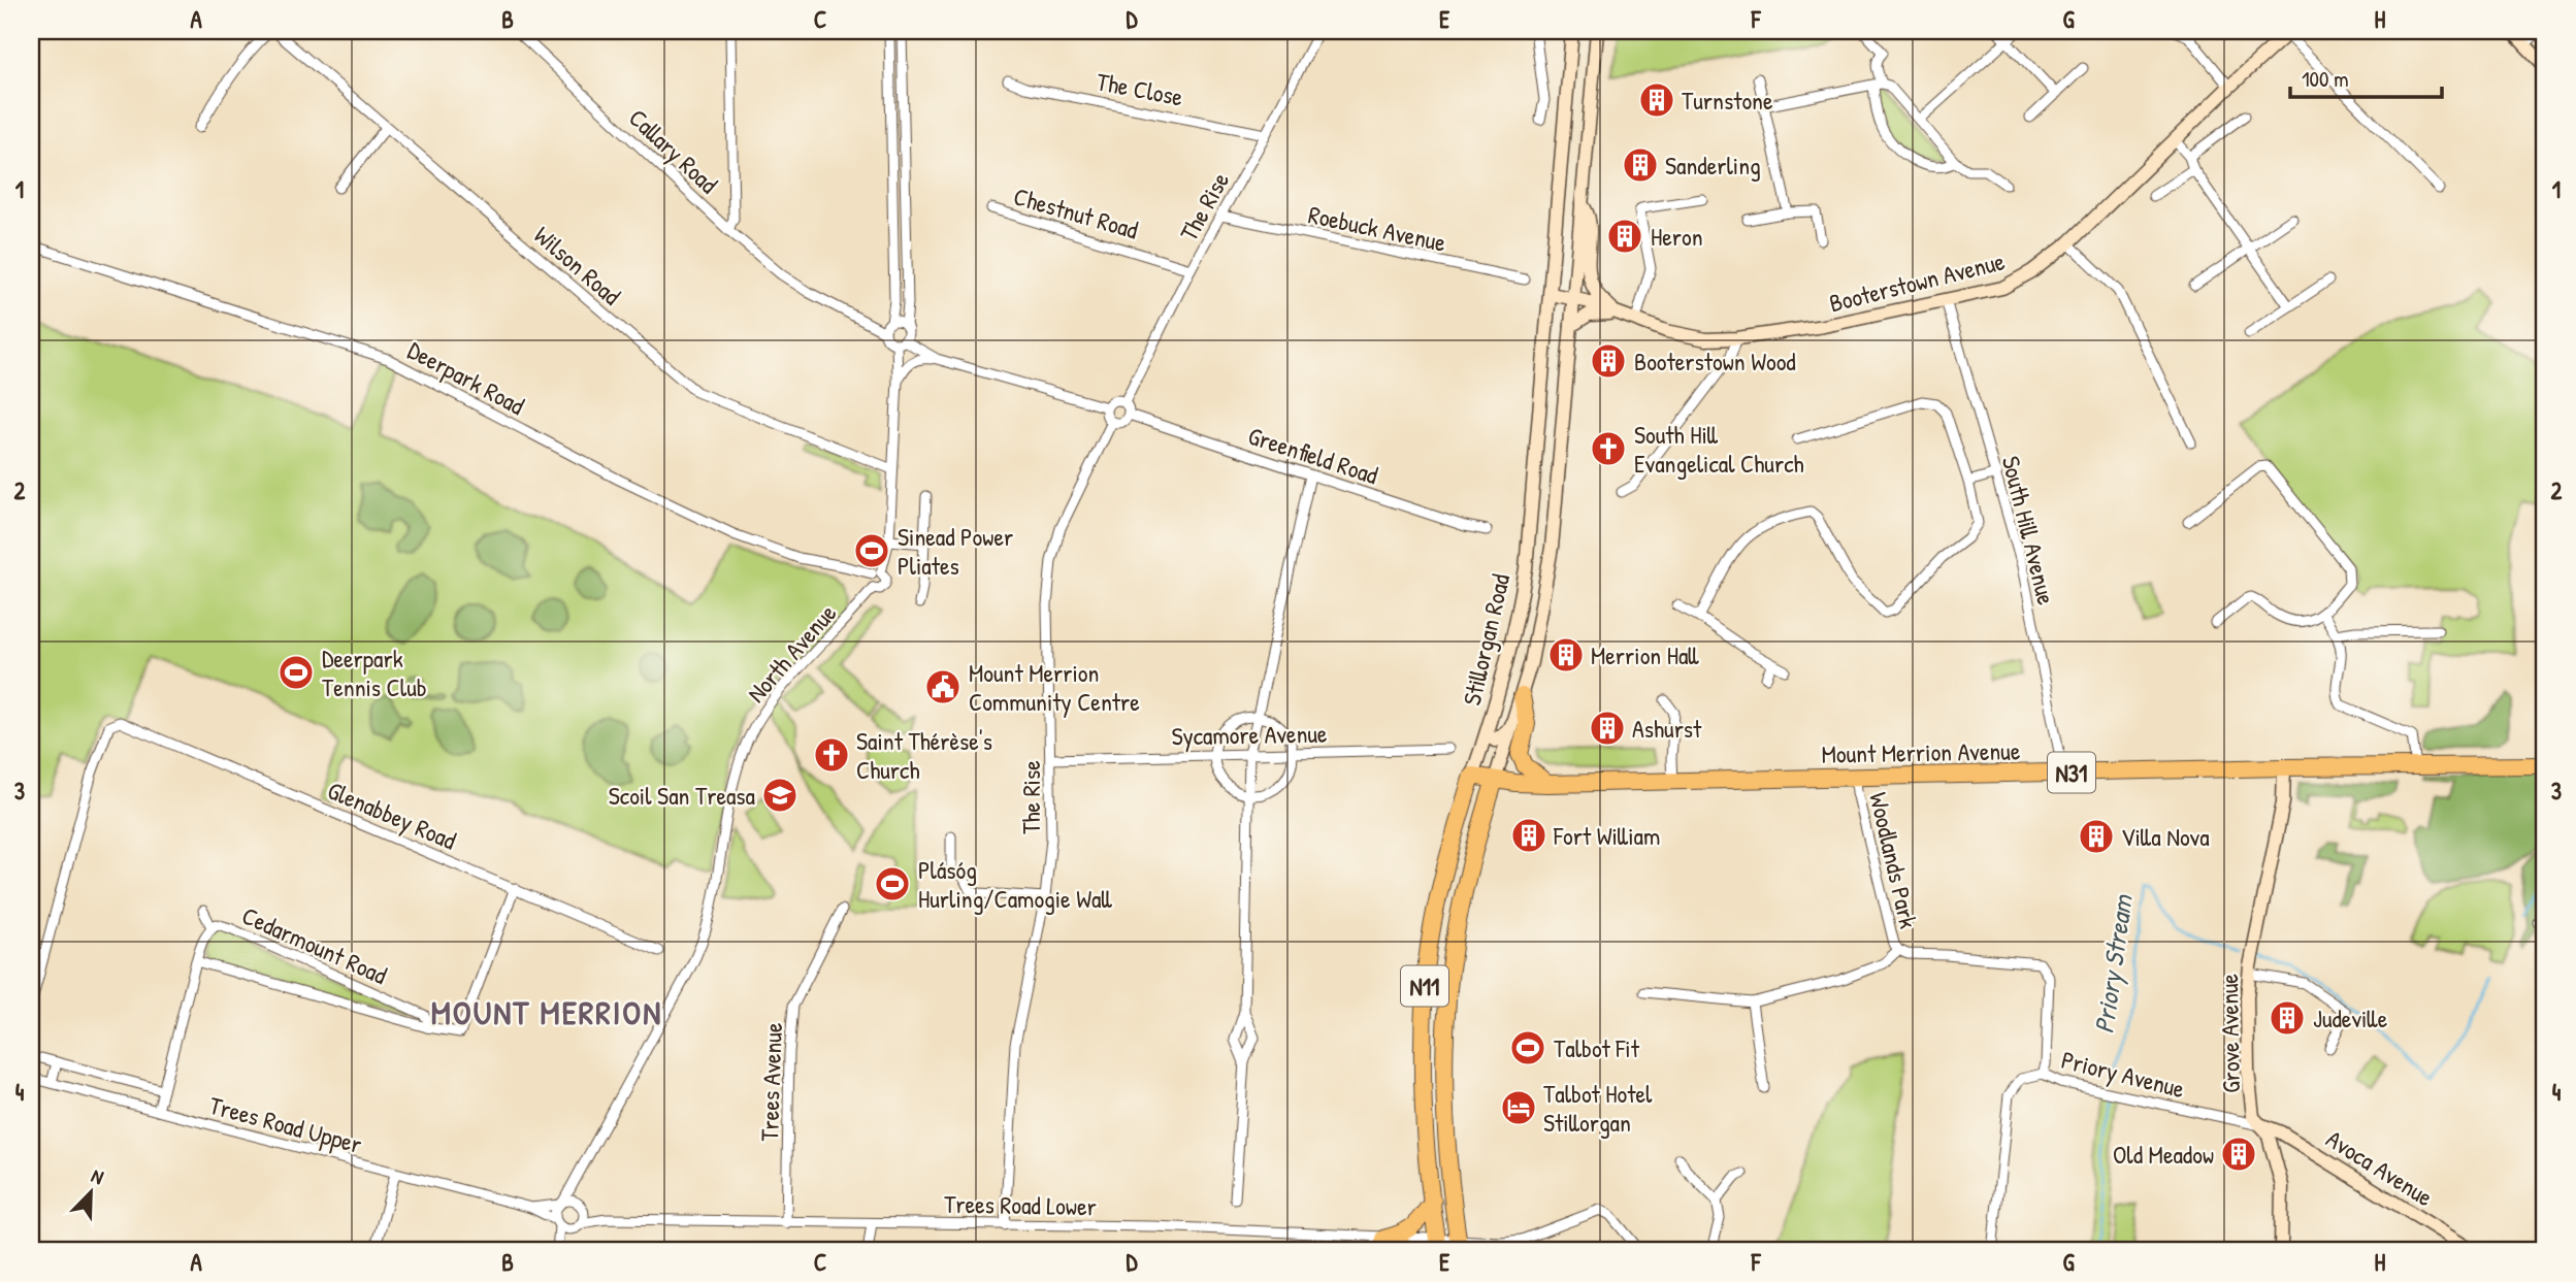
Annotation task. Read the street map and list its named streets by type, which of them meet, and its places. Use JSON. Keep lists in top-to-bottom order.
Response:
{
  "streets": {
    "highway": [
      "Stillorgan Road",
      "Mount Merrion Avenue",
      "N31",
      "N11"
    ],
    "main road": ["Booterstown Avenue", "Grove Avenue", "Avoca Avenue"],
    "street": [
      "The Close",
      "Callary Road",
      "The Rise",
      "Chestnut Road",
      "Roebuck Avenue",
      "Wilson Road",
      "Deerpark Road",
      "Greenfield Road",
      "South Hill Avenue",
      "North Avenue",
      "Sycamore Avenue",
      "Glenabbey Road",
      "Woodlands Park",
      "Cedarmount Road",
      "Priory Avenue",
      "Trees Avenue",
      "Trees Road Upper",
      "Trees Road Lower"
    ]
  },
  "crossings": [
    ["The Close", "The Rise"],
    ["The Rise", "Chestnut Road"],
    ["The Rise", "Roebuck Avenue"],
    ["The Rise", "Greenfield Road"],
    ["The Rise", "Sycamore Avenue"],
    ["The Rise", "Trees Road Lower"],
    ["Booterstown Avenue", "South Hill Avenue"],
    ["Booterstown Avenue", "Stillorgan Road"],
    ["Deerpark Road", "North Avenue"],
    ["South Hill Avenue", "Mount Merrion Avenue"],
    ["Stillorgan Road", "Mount Merrion Avenue"],
    ["Stillorgan Road", "Trees Road Lower"],
    ["North Avenue", "Trees Road Lower"],
    ["Mount Merrion Avenue", "Woodlands Park"],
    ["Mount Merrion Avenue", "Grove Avenue"],
    ["Glenabbey Road", "Cedarmount Road"],
    ["Woodlands Park", "Priory Avenue"],
    ["Cedarmount Road", "Trees Road Upper"],
    ["Grove Avenue", "Priory Avenue"],
    ["Grove Avenue", "Avoca Avenue"],
    ["Priory Avenue", "Avoca Avenue"],
    ["Trees Avenue", "Trees Road Lower"]
  ],
  "districts": ["MOUNT MERRION"],
  "water": ["Priory Stream"],
  "places": {
    "building": [
      "Turnstone",
      "Sanderling",
      "Heron",
      "Booterstown Wood",
      "Merrion Hall",
      "Ashurst",
      "Fort William",
      "Villa Nova",
      "Judeville",
      "Old Meadow"
    ],
    "church": ["South Hill Evangelical Church", "Saint Thérèse's Church"],
    "sports": [
      "Sinead Power Pliates",
      "Deerpark Tennis Club",
      "Plásóg Hurling/Camogie Wall",
      "Talbot Fit"
    ],
    "public building": ["Mount Merrion Community Centre"],
    "school or university": ["Scoil San Treasa"],
    "hotel": ["Talbot Hotel Stillorgan"]
  },
  "scale_bar": "100 m",
  "north": "top right",
  "grid": {
    "columns": [
      "A",
      "B",
      "C",
      "D",
      "E",
      "F",
      "G",
      "H"
    ],
    "rows": [
      "1",
      "2",
      "3",
      "4"
    ]
  }
}
